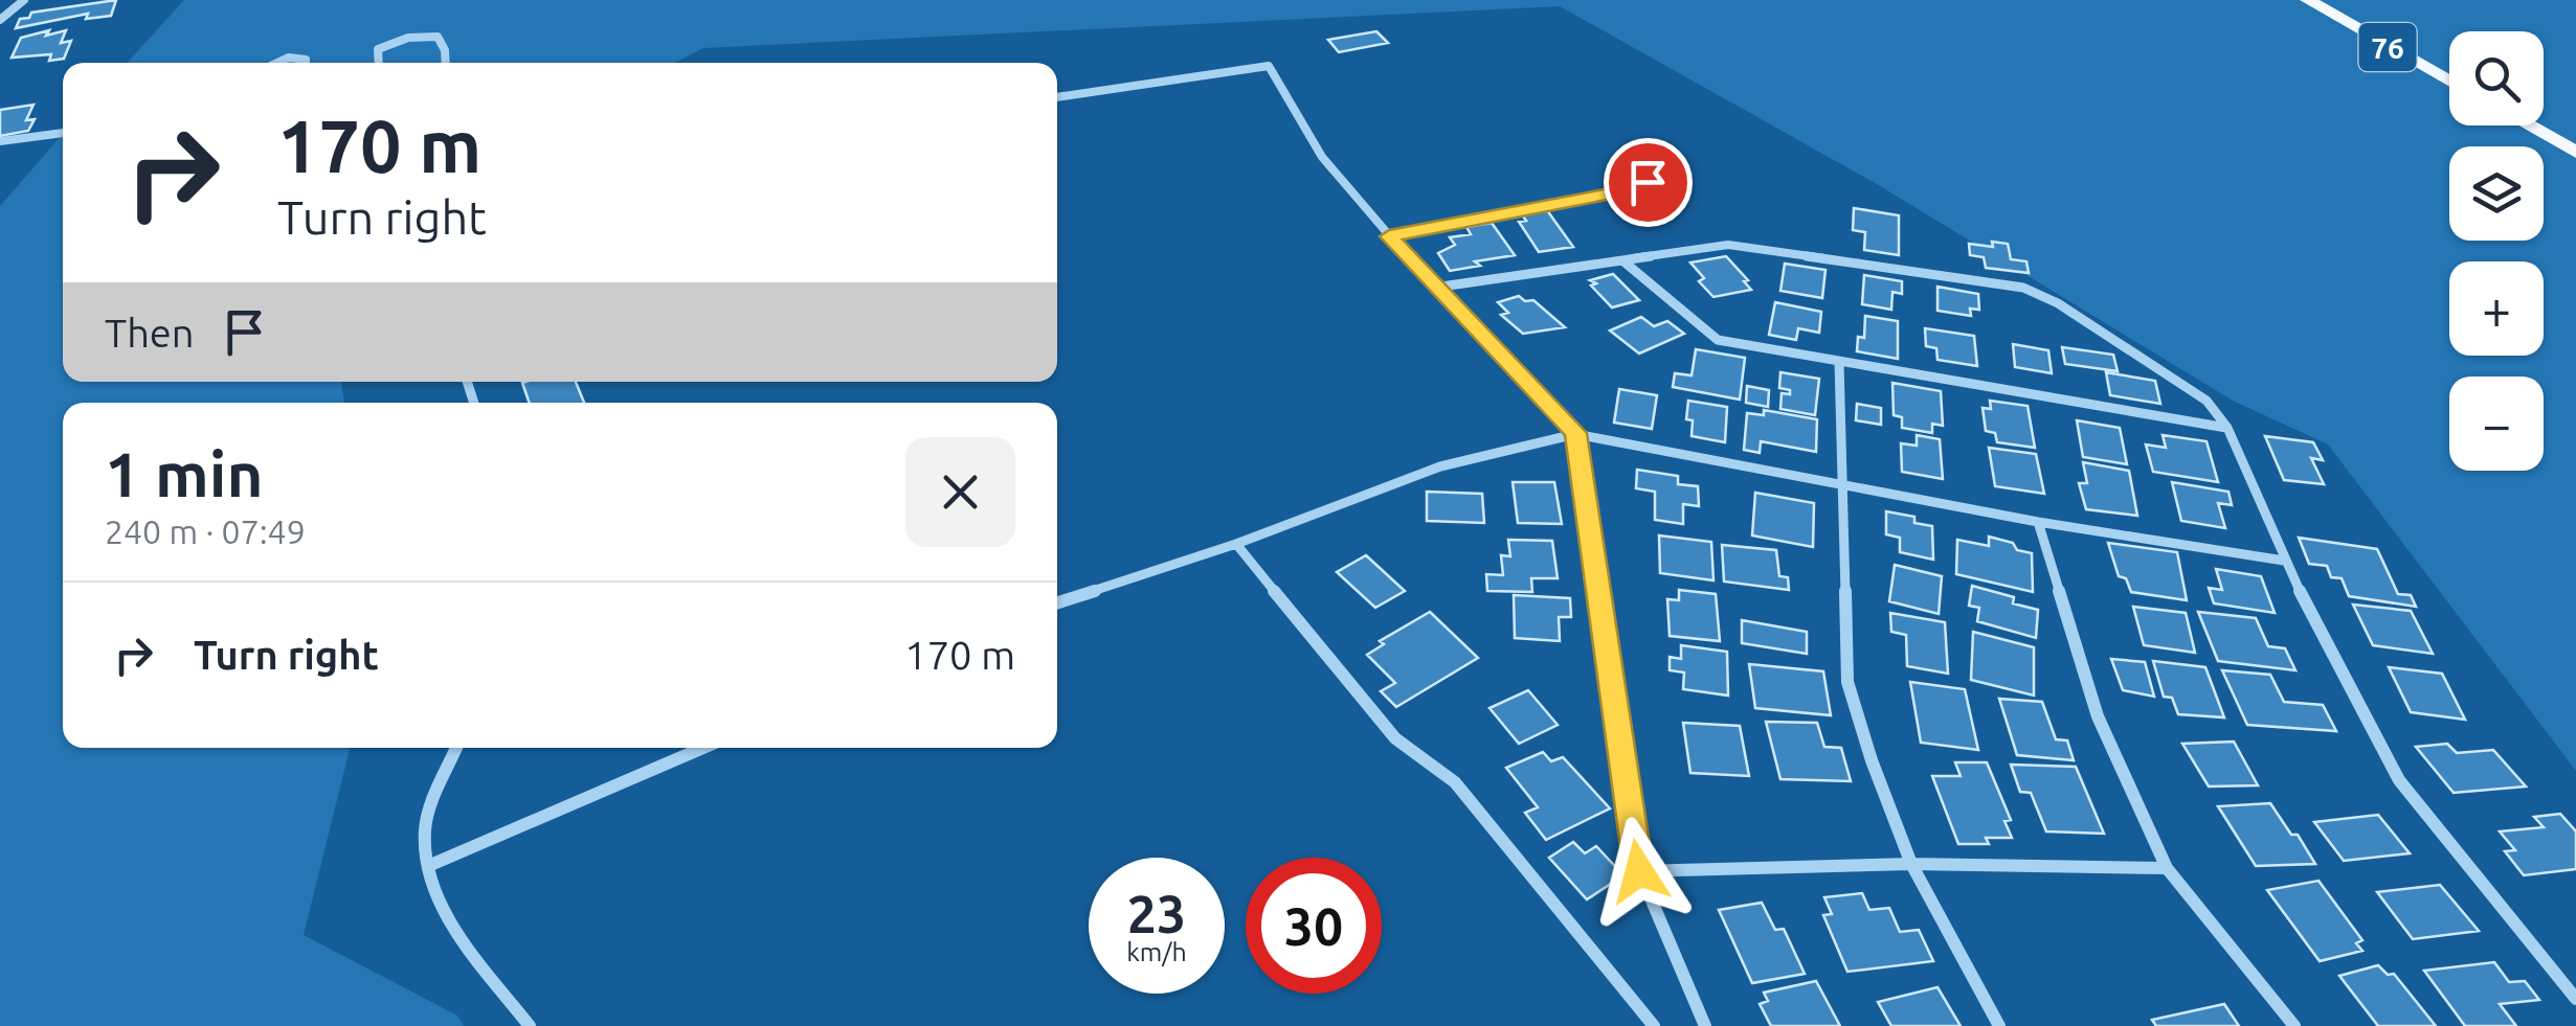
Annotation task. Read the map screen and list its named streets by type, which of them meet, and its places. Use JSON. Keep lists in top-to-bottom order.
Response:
{
  "streets": {
    "main road": ["76"]
  },
  "page": {
    "map_buttons": ["+", "−"],
    "turn": ["170 m", "Turn right"],
    "then": "Then",
    "heading": ["1 min", "240 m · 07:49"],
    "list": [
      {
        "name": "Turn right",
        "value": "170 m"
      }
    ],
    "speed": "23 km/h",
    "limit": "30"
  }
}
